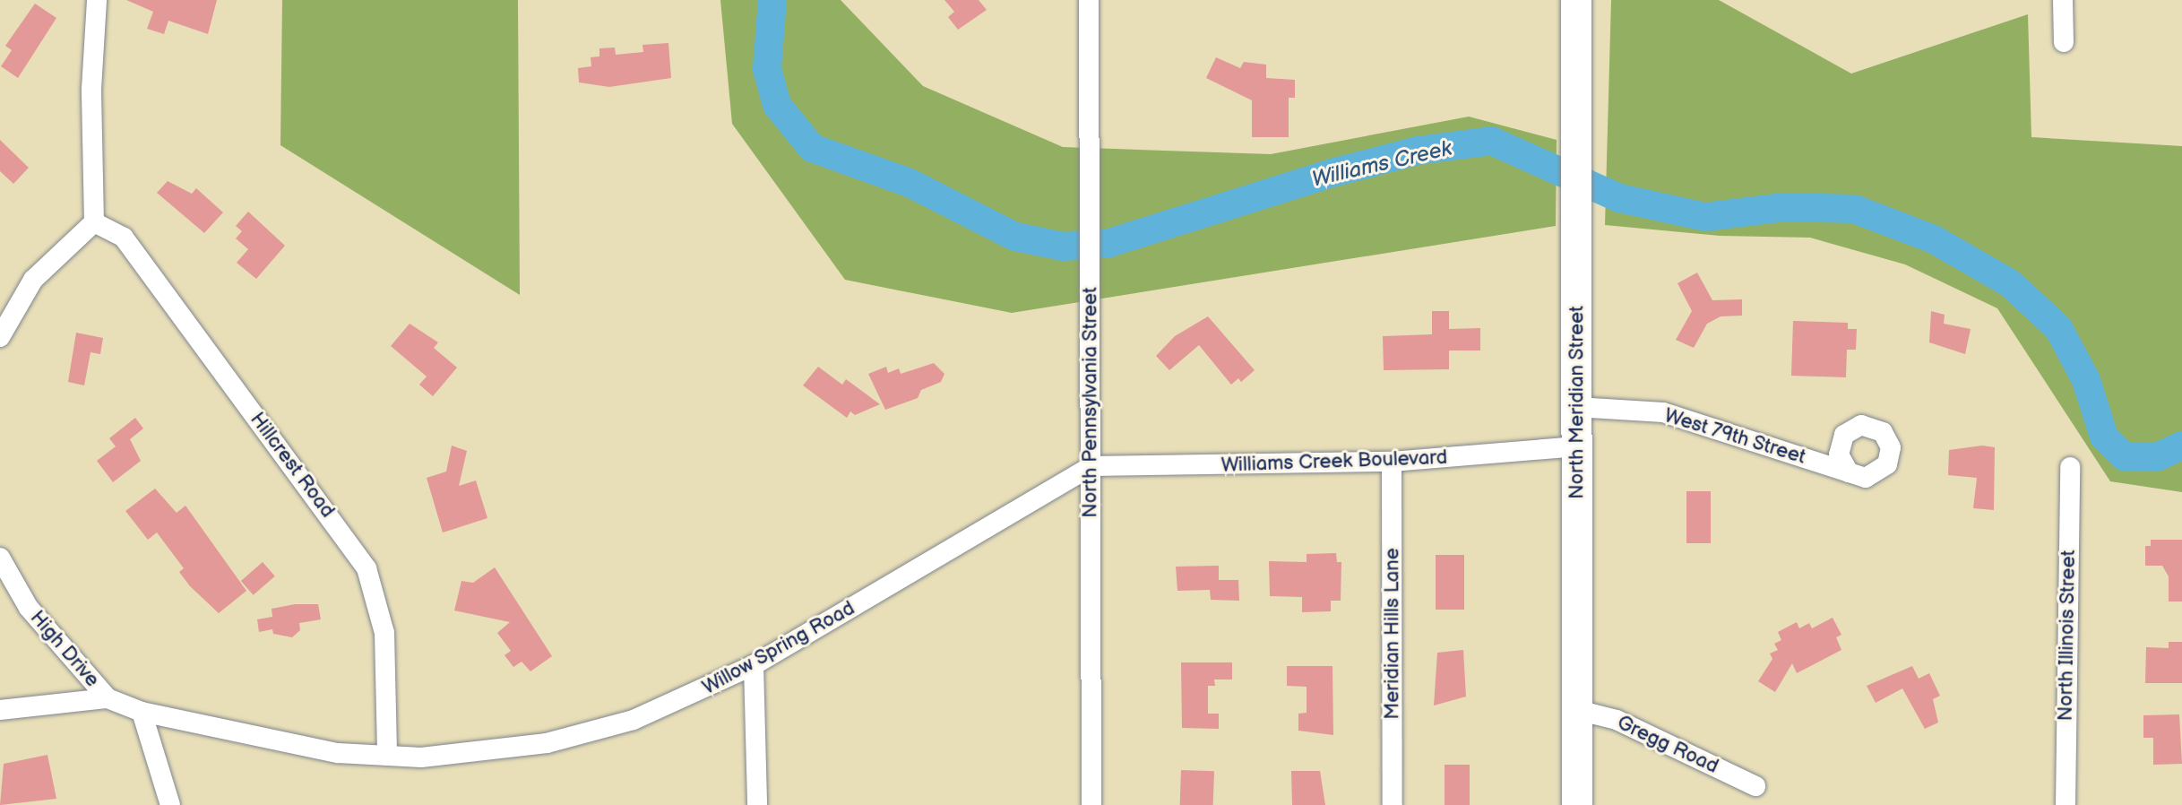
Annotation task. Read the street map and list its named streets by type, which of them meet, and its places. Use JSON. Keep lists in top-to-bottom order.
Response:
{
  "streets": {
    "main road": ["North Meridian Street"],
    "street": [
      "North Pennsylvania Street",
      "West 79th Street",
      "Williams Creek Boulevard",
      "Hillcrest Road",
      "Meridian Hills Lane",
      "North Illinois Street",
      "Willow Spring Road",
      "High Drive",
      "Gregg Road"
    ]
  },
  "crossings": [
    ["North Pennsylvania Street", "Williams Creek Boulevard"],
    ["North Pennsylvania Street", "Willow Spring Road"],
    ["North Meridian Street", "West 79th Street"],
    ["North Meridian Street", "Williams Creek Boulevard"],
    ["North Meridian Street", "Gregg Road"],
    ["Williams Creek Boulevard", "Meridian Hills Lane"],
    ["Williams Creek Boulevard", "Willow Spring Road"],
    ["Hillcrest Road", "Willow Spring Road"],
    ["Willow Spring Road", "High Drive"]
  ],
  "water": ["Williams Creek"]
}
